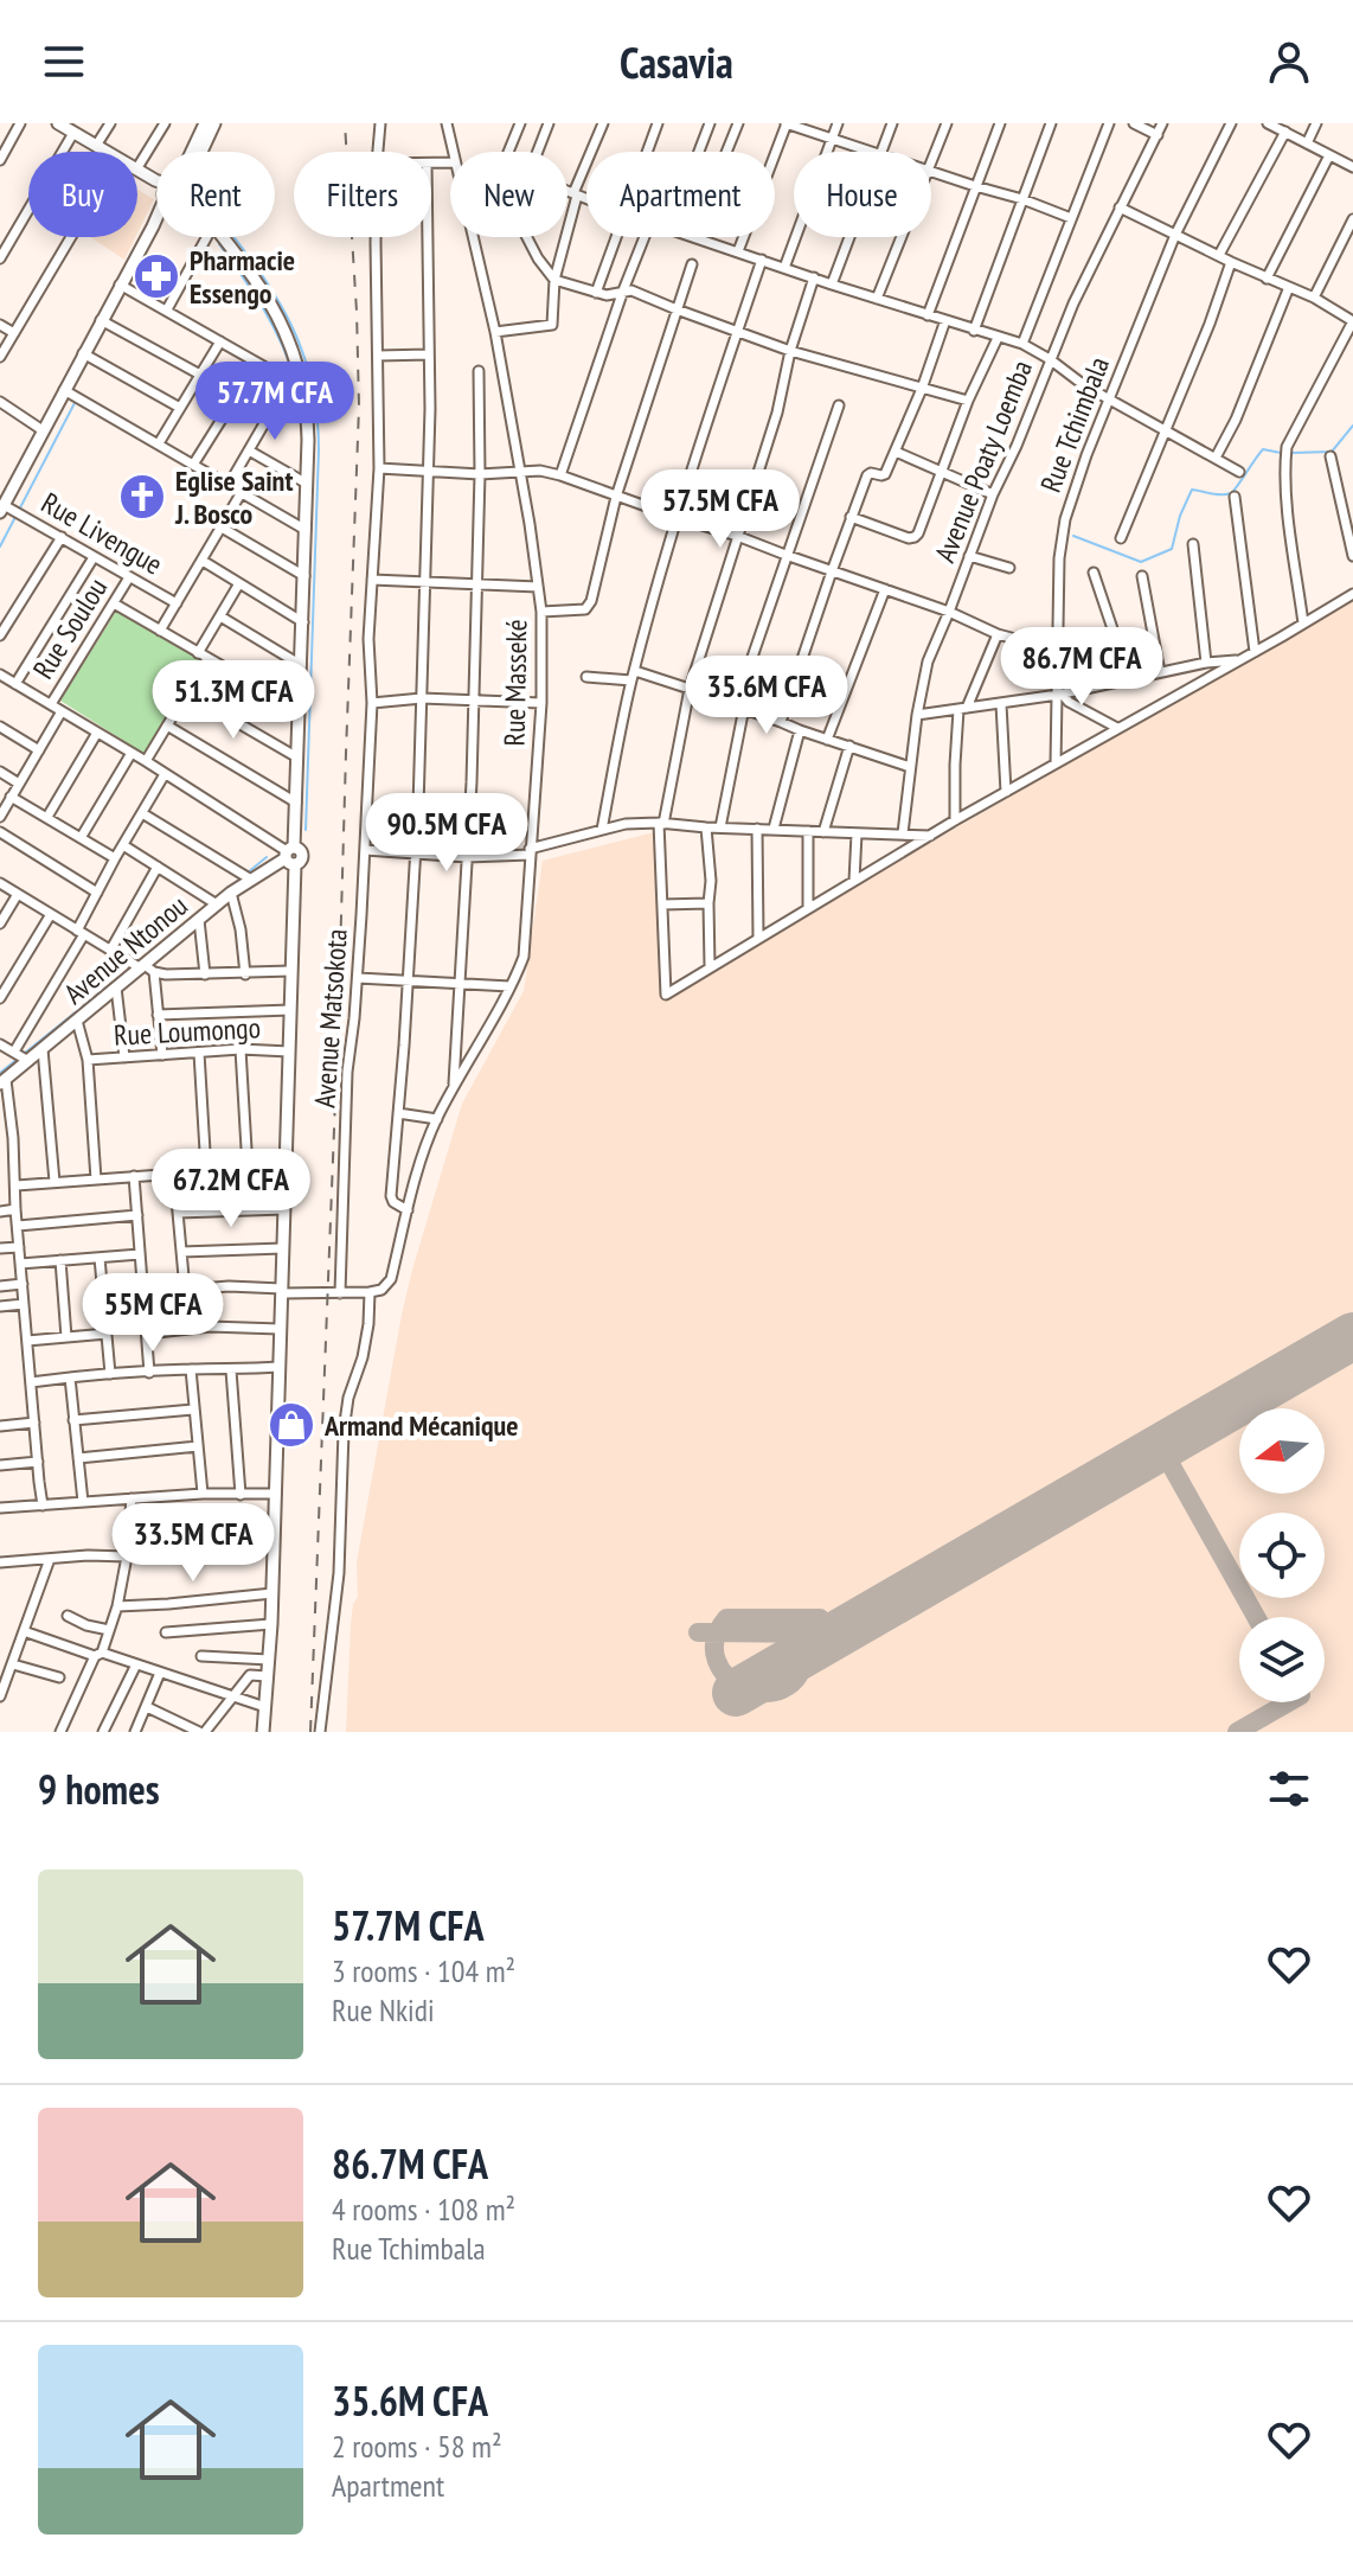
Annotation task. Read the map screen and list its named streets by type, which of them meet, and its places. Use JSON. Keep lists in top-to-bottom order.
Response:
{
  "streets": {
    "street": [
      "Rue Tchimbala",
      "Avenue Poaty Loemba",
      "Rue Livengue",
      "Rue Soulou",
      "Rue Masseké",
      "Avenue Ntonou",
      "Avenue Matsokota",
      "Rue Loumongo"
    ]
  },
  "crossings": [
    ["Rue Livengue", "Rue Soulou"]
  ],
  "places": {
    "pharmacy": ["Pharmacie Essengo"],
    "church": ["Eglise Saint J. Bosco"],
    "shop": ["Armand Mécanique"]
  },
  "north": "left",
  "page": {
    "header": "Casavia",
    "chip": [
      "Buy",
      "Rent",
      "Filters",
      "New",
      "Apartment",
      "House"
    ],
    "price": [
      "57.7M CFA",
      "57.5M CFA",
      "86.7M CFA",
      "35.6M CFA",
      "51.3M CFA",
      "90.5M CFA",
      "67.2M CFA",
      "55M CFA",
      "33.5M CFA"
    ],
    "heading": "9 homes",
    "list": [
      {
        "name": "57.7M CFA",
        "note": "3 rooms · 104 m² · Rue Nkidi"
      },
      {
        "name": "86.7M CFA",
        "note": "4 rooms · 108 m² · Rue Tchimbala"
      },
      {
        "name": "35.6M CFA",
        "note": "2 rooms · 58 m² · Apartment"
      }
    ]
  }
}
